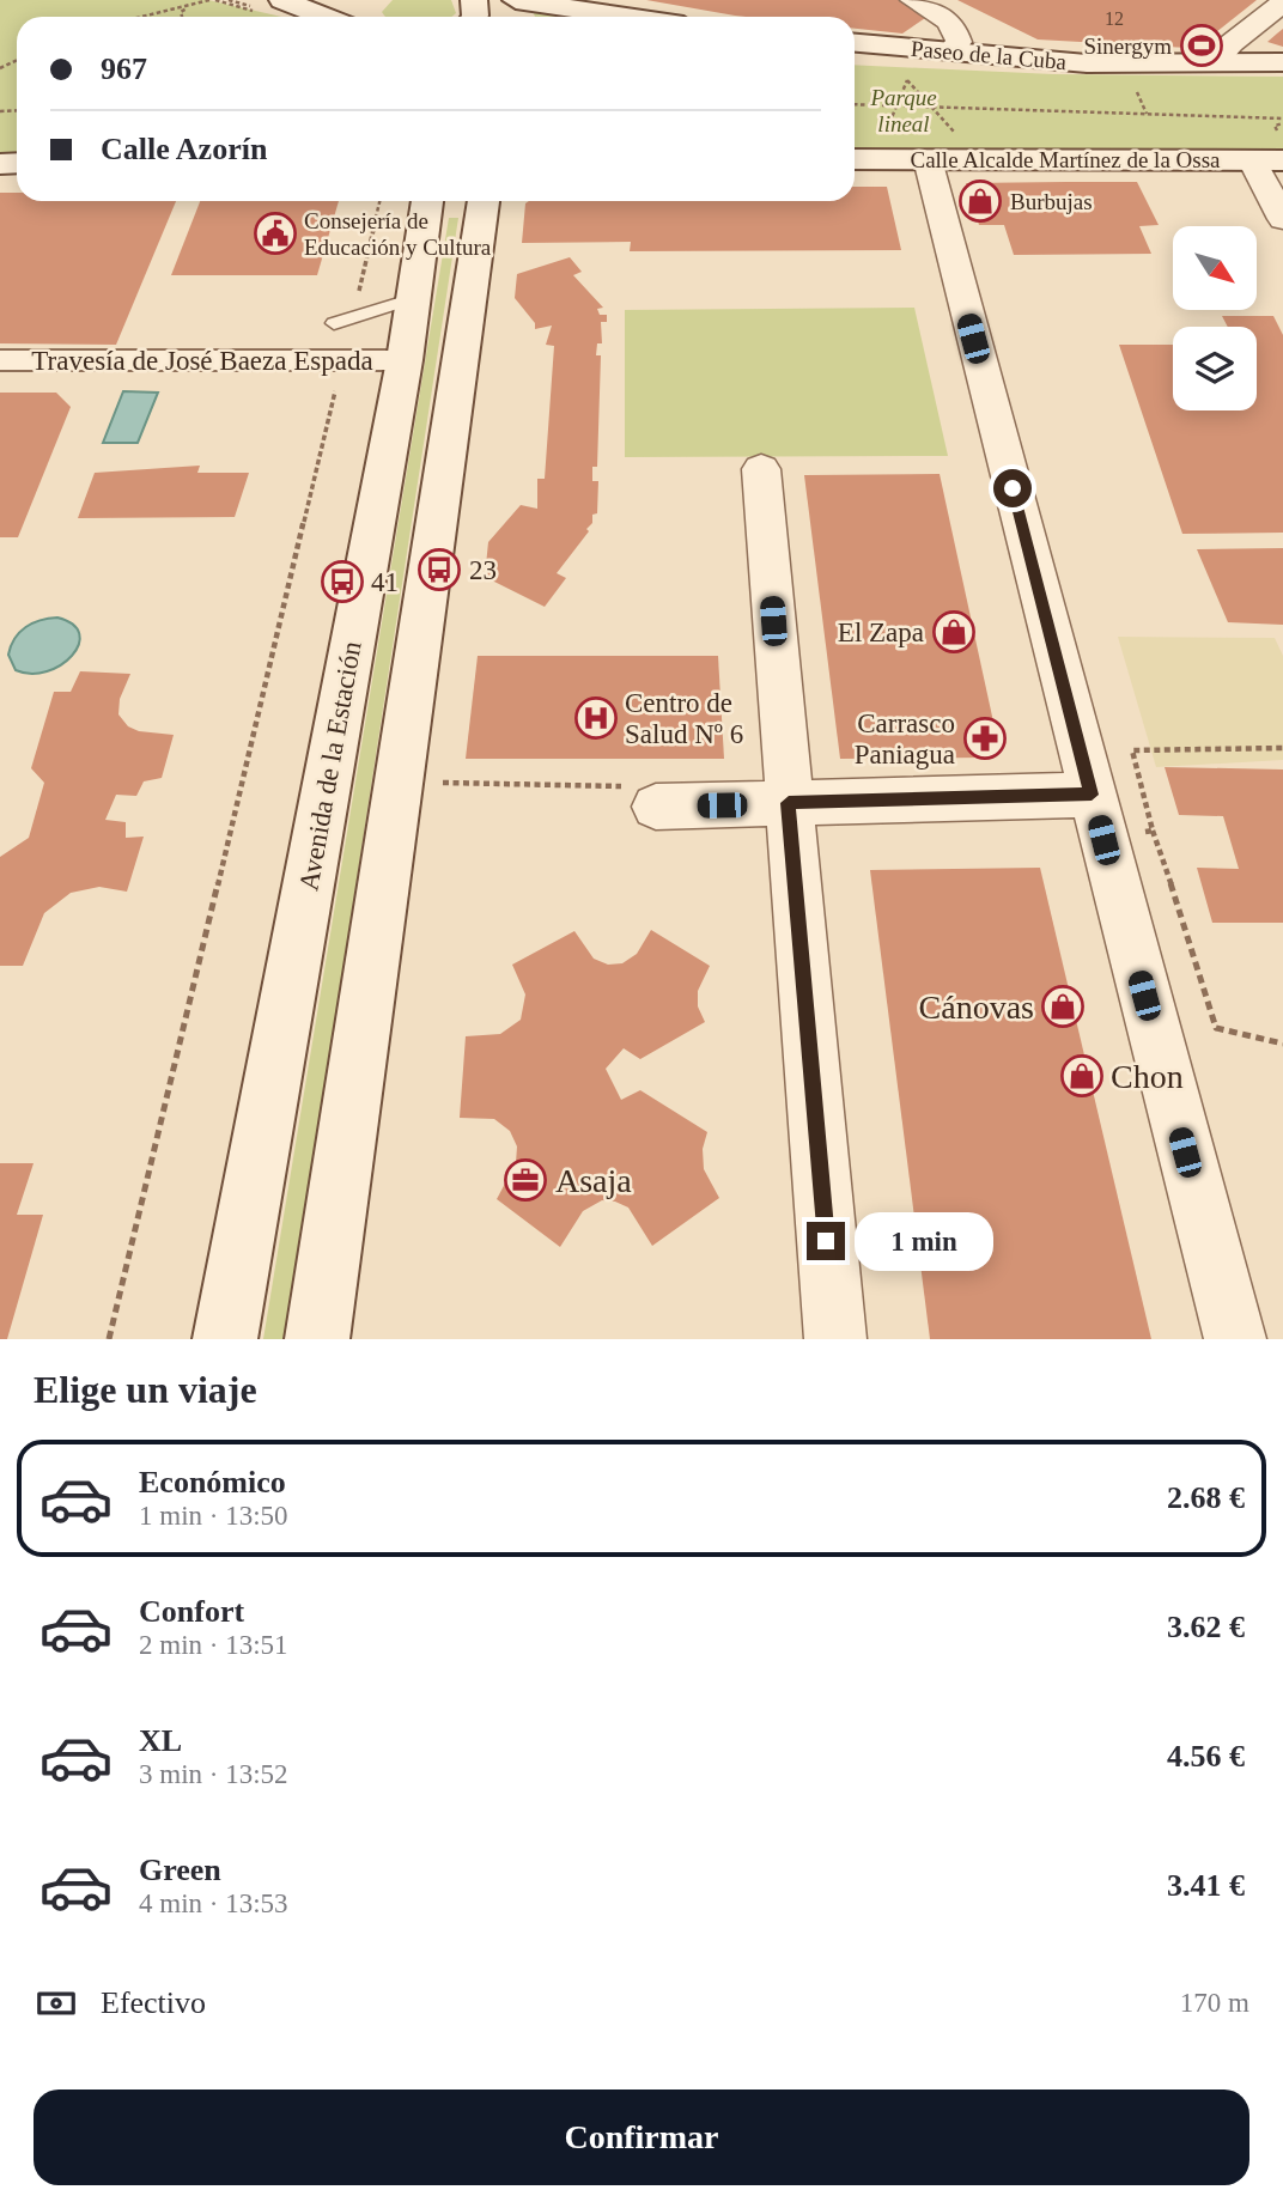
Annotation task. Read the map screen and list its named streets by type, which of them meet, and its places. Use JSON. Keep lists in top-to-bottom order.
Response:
{
  "streets": {
    "main road": ["Paseo de la Cuba", "Calle Alcalde Martínez de la Ossa", "Avenida de la Estación"],
    "street": ["Travesía de José Baeza Espada"]
  },
  "crossings": [
    ["Travesía de José Baeza Espada", "Avenida de la Estación"]
  ],
  "parks": ["Parque lineal"],
  "places": {
    "sports": ["Sinergym"],
    "shop": [
      "Burbujas",
      "El Zapa",
      "Cánovas",
      "Chon"
    ],
    "public building": ["Consejería de Educación y Cultura"],
    "bus stop": ["23", "41"],
    "hospital": ["Centro de Salud Nº 6"],
    "pharmacy": ["Carrasco Paniagua"],
    "office": ["Asaja"]
  },
  "house_numbers": ["12"],
  "north": "bottom right",
  "page": {
    "banner": ["967", "Calle Azorín"],
    "bubble": "1 min",
    "heading": "Elige un viaje",
    "list": [
      {
        "name": "Económico",
        "note": "1 min · 13:50",
        "value": "2.68 €"
      },
      {
        "name": "Confort",
        "note": "2 min · 13:51",
        "value": "3.62 €"
      },
      {
        "name": "XL",
        "note": "3 min · 13:52",
        "value": "4.56 €"
      },
      {
        "name": "Green",
        "note": "4 min · 13:53",
        "value": "3.41 €"
      }
    ],
    "pay": ["Efectivo", "170 m"],
    "buttons": "Confirmar"
  }
}
